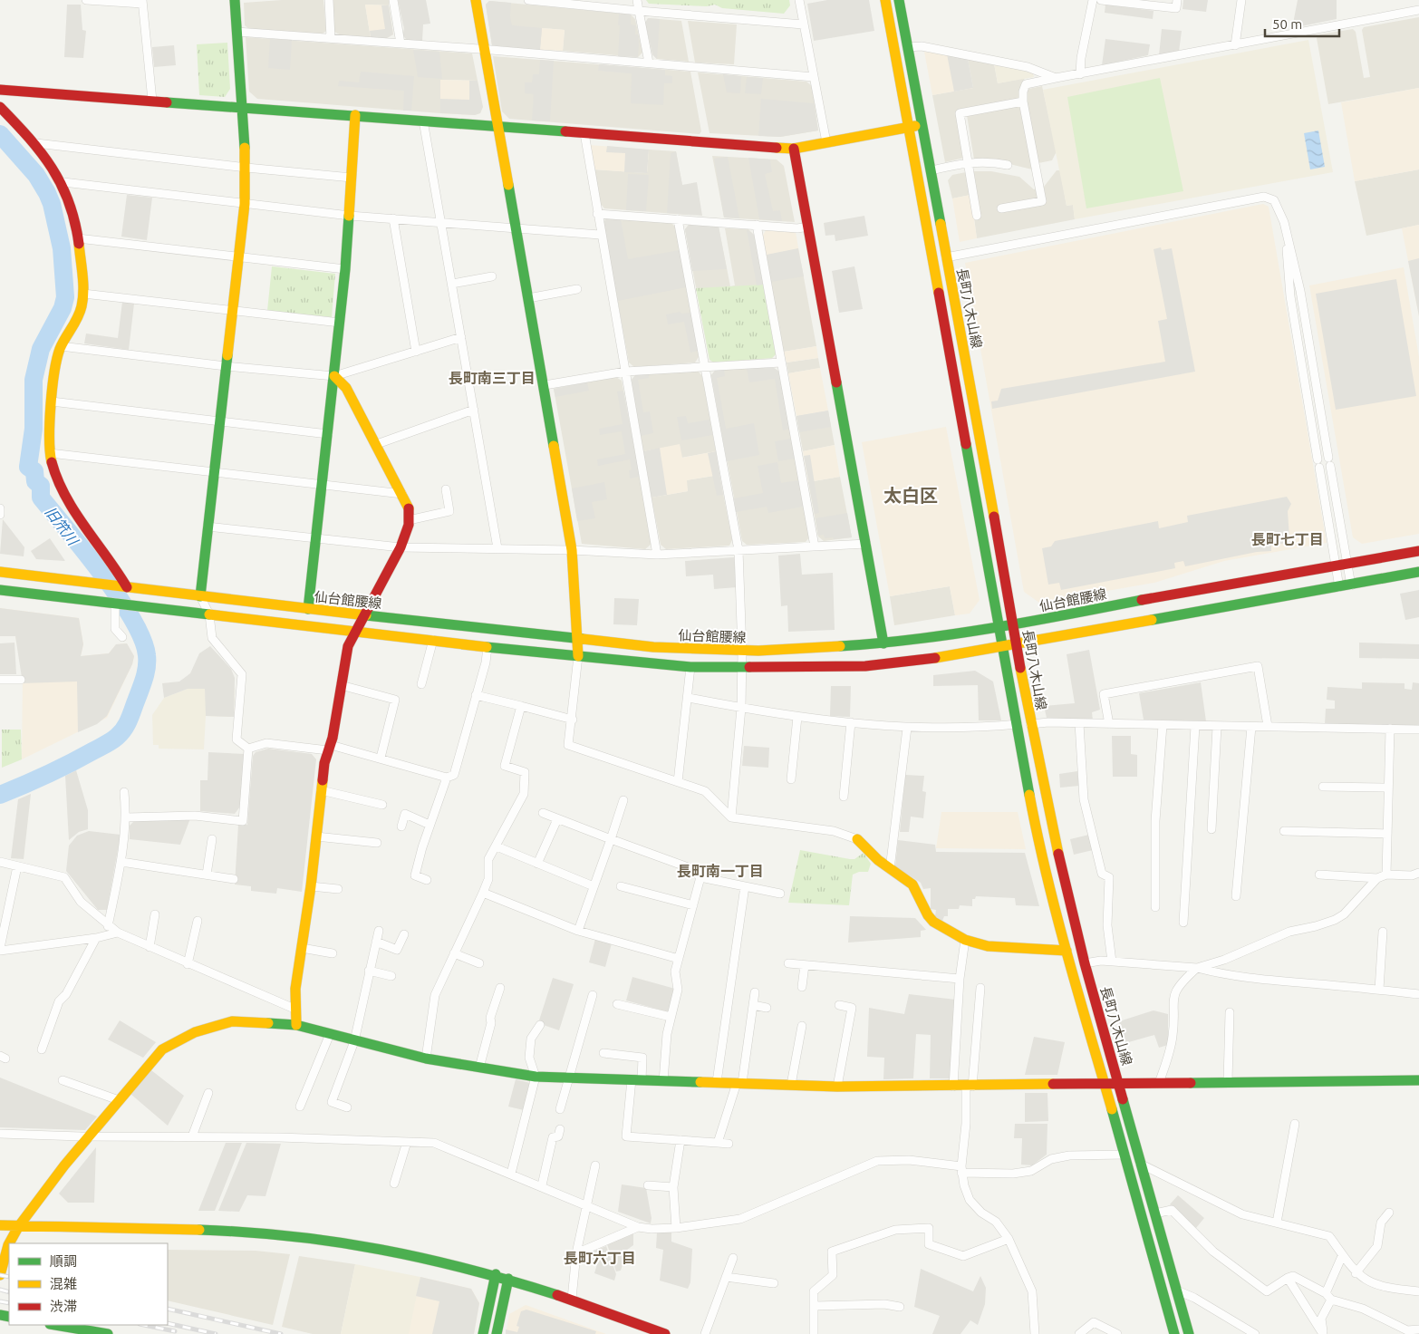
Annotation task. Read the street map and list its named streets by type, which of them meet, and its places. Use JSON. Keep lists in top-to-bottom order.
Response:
{
  "streets": {
    "street": ["長町八木山線", "仙台館腰線"]
  },
  "crossings": [
    ["長町八木山線", "仙台館腰線"]
  ],
  "districts": [
    "長町南三丁目",
    "太白区",
    "長町七丁目",
    "長町南一丁目",
    "長町六丁目"
  ],
  "water": ["旧笊川"],
  "legend": ["順調", "混雑", "渋滞"],
  "scale_bar": "50 m"
}
